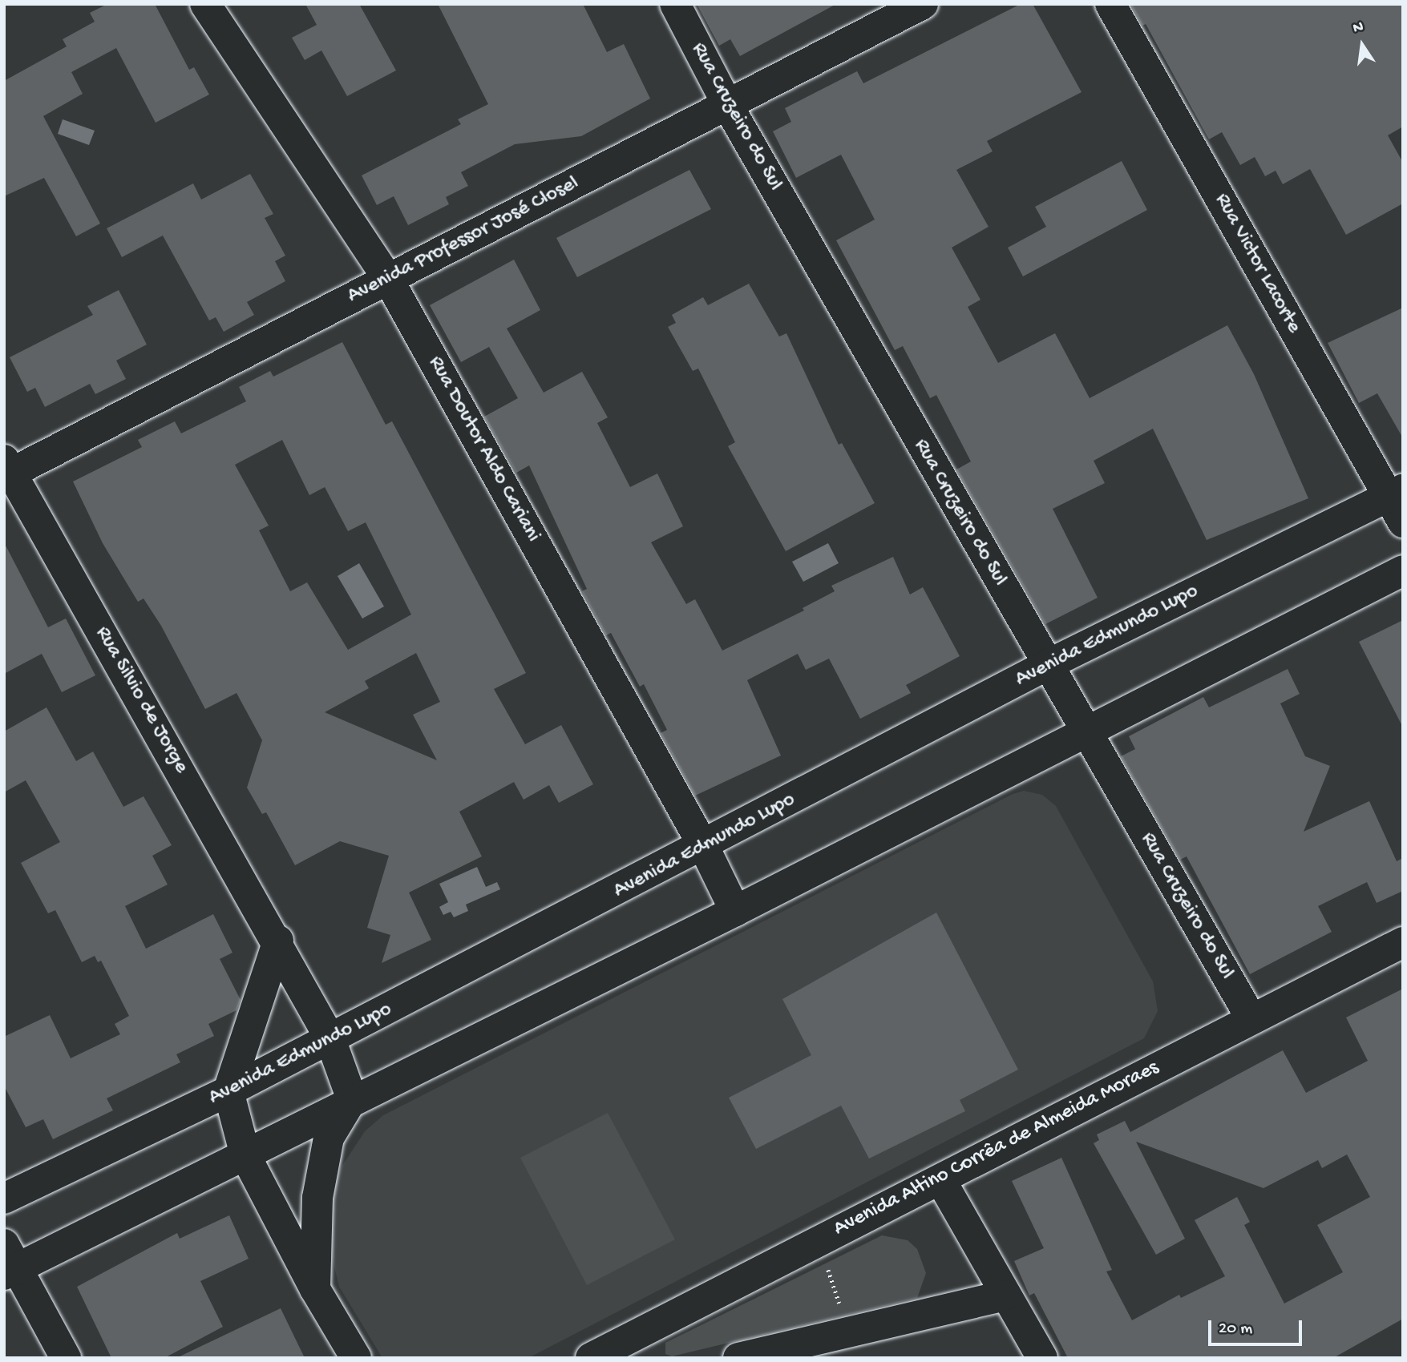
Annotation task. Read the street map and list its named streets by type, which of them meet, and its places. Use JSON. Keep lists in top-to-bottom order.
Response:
{
  "streets": {
    "street": [
      "Rua Cruzeiro do Sul",
      "Avenida Professor José Closel",
      "Rua Victor Lacorte",
      "Rua Doutor Aldo Cariani",
      "Avenida Edmundo Lupo",
      "Rua Silvio de Jorge",
      "Avenida Altino Corrêa de Almeida Moraes"
    ]
  },
  "crossings": [
    ["Rua Cruzeiro do Sul", "Avenida Professor José Closel"],
    ["Rua Cruzeiro do Sul", "Avenida Edmundo Lupo"],
    ["Rua Cruzeiro do Sul", "Avenida Altino Corrêa de Almeida Moraes"],
    ["Avenida Professor José Closel", "Rua Doutor Aldo Cariani"],
    ["Avenida Professor José Closel", "Rua Silvio de Jorge"],
    ["Rua Victor Lacorte", "Avenida Edmundo Lupo"],
    ["Rua Doutor Aldo Cariani", "Avenida Edmundo Lupo"],
    ["Avenida Edmundo Lupo", "Rua Silvio de Jorge"]
  ],
  "scale_bar": "20 m",
  "north": "top"
}
